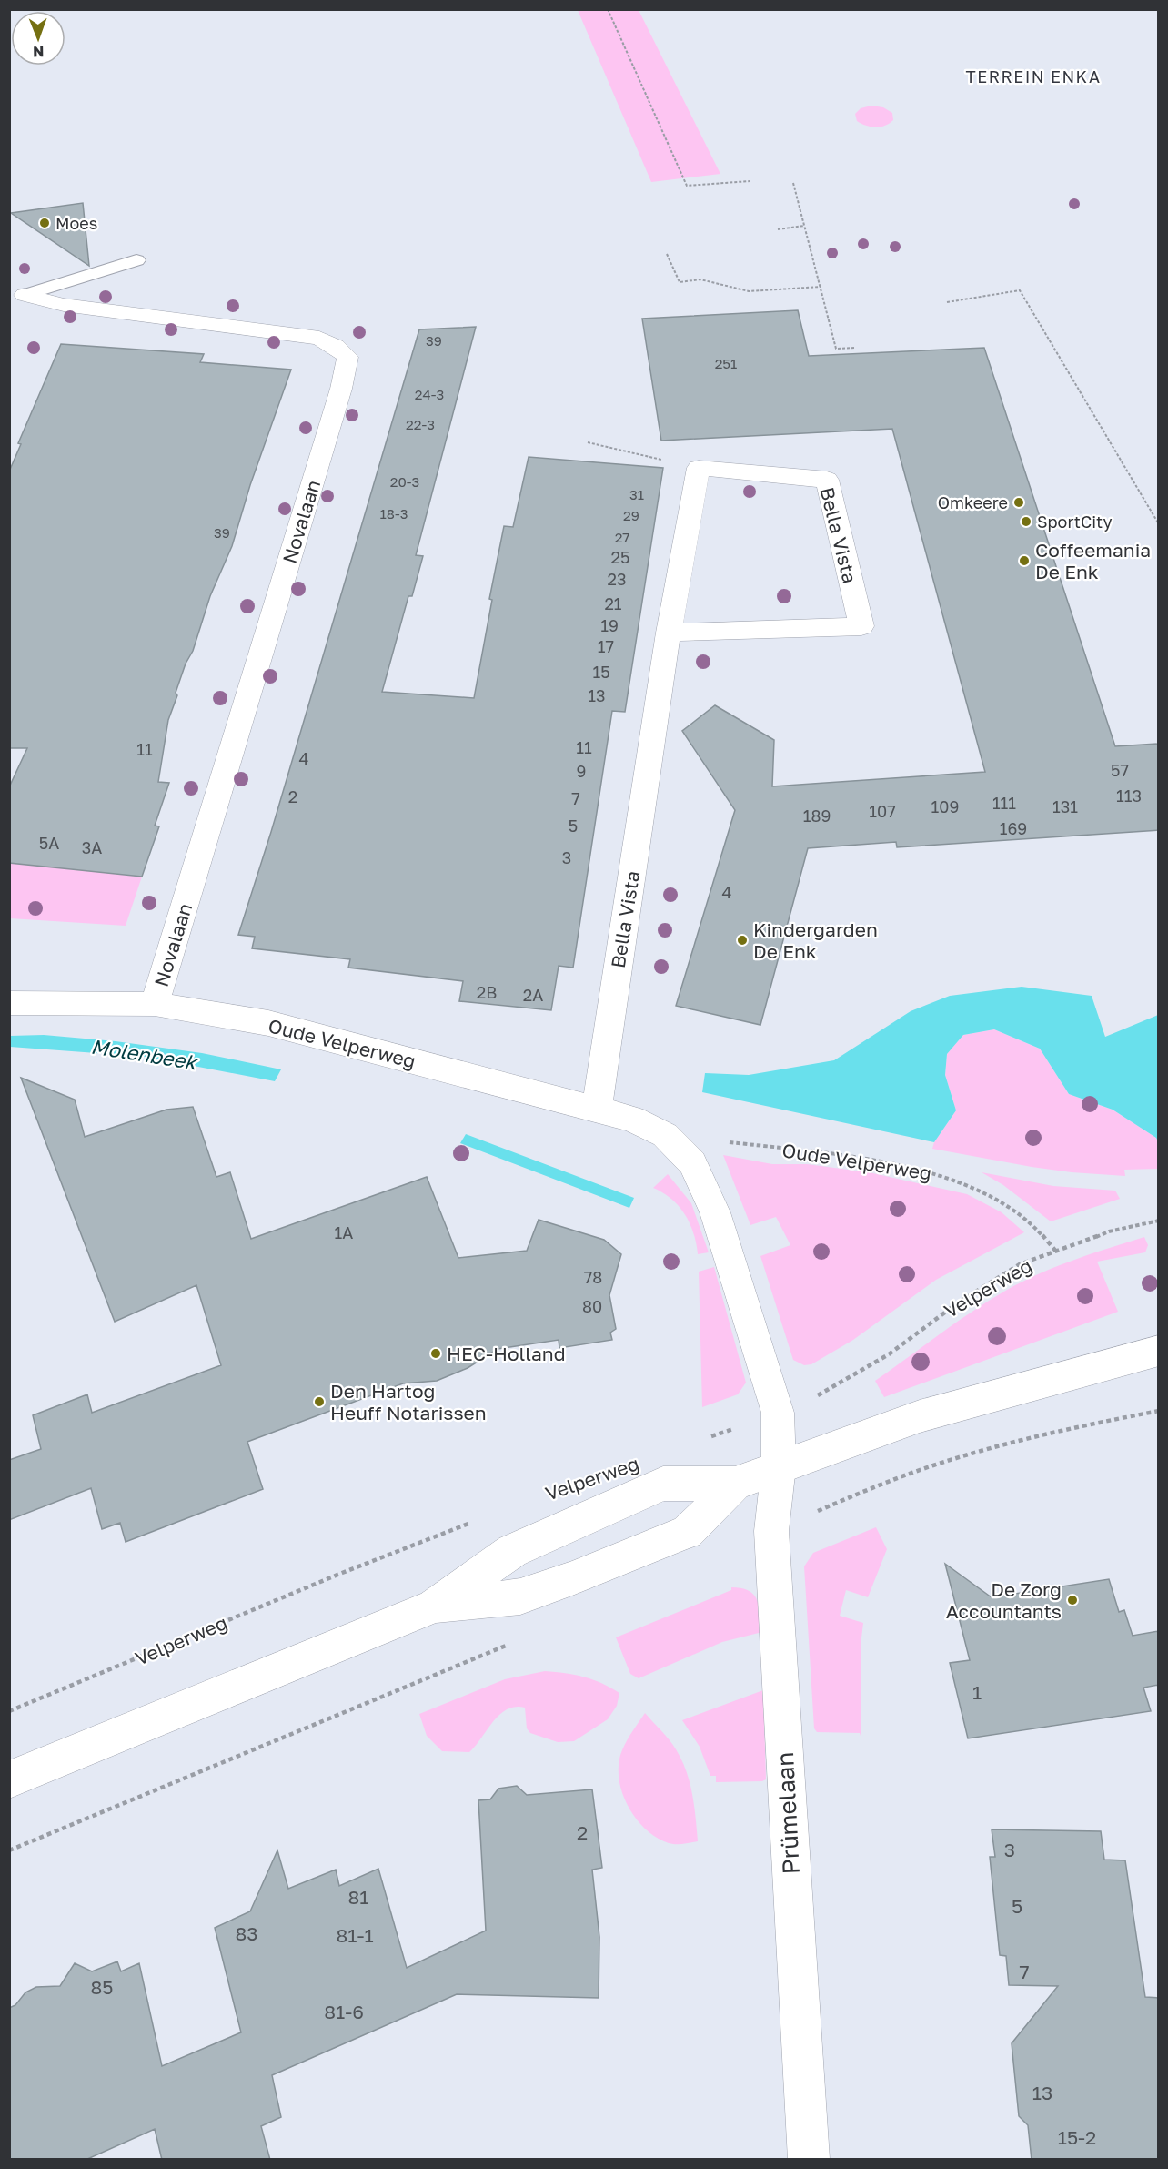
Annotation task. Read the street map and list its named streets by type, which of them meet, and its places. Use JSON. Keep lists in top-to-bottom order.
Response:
{
  "streets": {
    "street": [
      "Novalaan",
      "Bella Vista",
      "Oude Velperweg",
      "Velperweg",
      "Prümelaan"
    ]
  },
  "crossings": [
    ["Novalaan", "Oude Velperweg"],
    ["Bella Vista", "Oude Velperweg"],
    ["Oude Velperweg", "Velperweg"],
    ["Oude Velperweg", "Prümelaan"],
    ["Velperweg", "Prümelaan"]
  ],
  "districts": ["TERREIN ENKA"],
  "water": ["Molenbeek"],
  "places": [
    "Moes",
    "Omkeere",
    "SportCity",
    "Coffeemania De Enk",
    "Kindergarden De Enk",
    "HEC-Holland",
    "Den Hartog Heuff Notarissen",
    "De Zorg Accountants"
  ],
  "house_numbers": [
    "39",
    "251",
    "24-3",
    "22-3",
    "20-3",
    "31",
    "18-3",
    "29",
    "39",
    "27",
    "25",
    "23",
    "21",
    "19",
    "17",
    "15",
    "13",
    "11",
    "11",
    "4",
    "57",
    "9",
    "113",
    "2",
    "7",
    "111",
    "109",
    "131",
    "107",
    "189",
    "5",
    "169",
    "5A",
    "3A",
    "3",
    "4",
    "2B",
    "2A",
    "1A",
    "78",
    "80",
    "1",
    "2",
    "3",
    "81",
    "5",
    "83",
    "81-1",
    "7",
    "85",
    "81-6",
    "13",
    "15-2"
  ],
  "north": "bottom"
}
